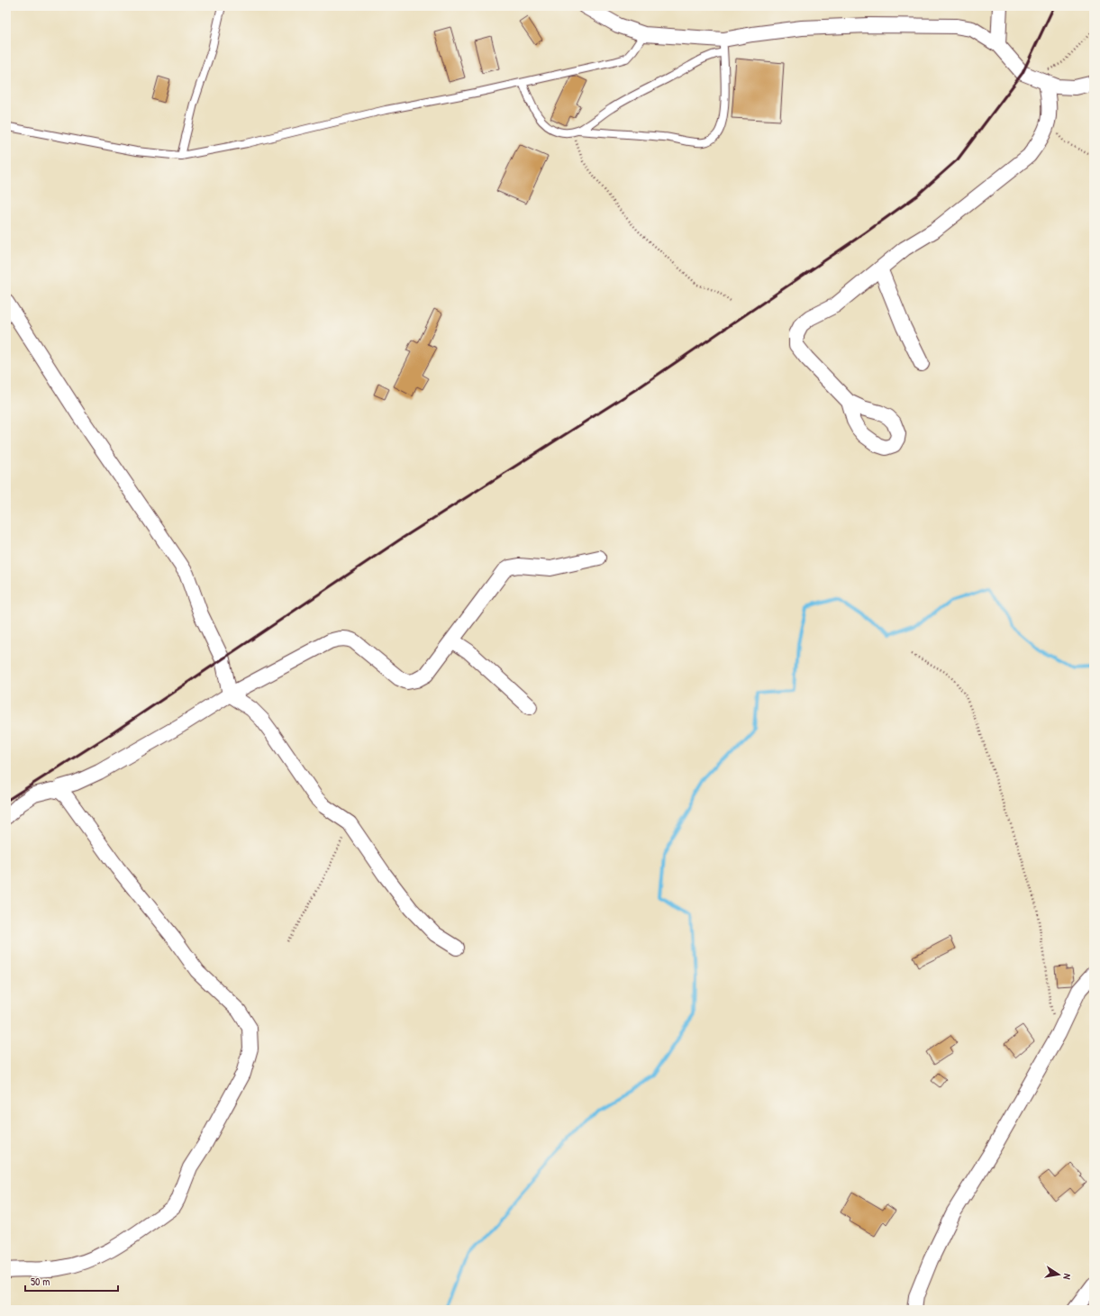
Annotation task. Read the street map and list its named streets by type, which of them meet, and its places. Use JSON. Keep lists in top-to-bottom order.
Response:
{
  "scale_bar": "50 m",
  "north": "right"
}
